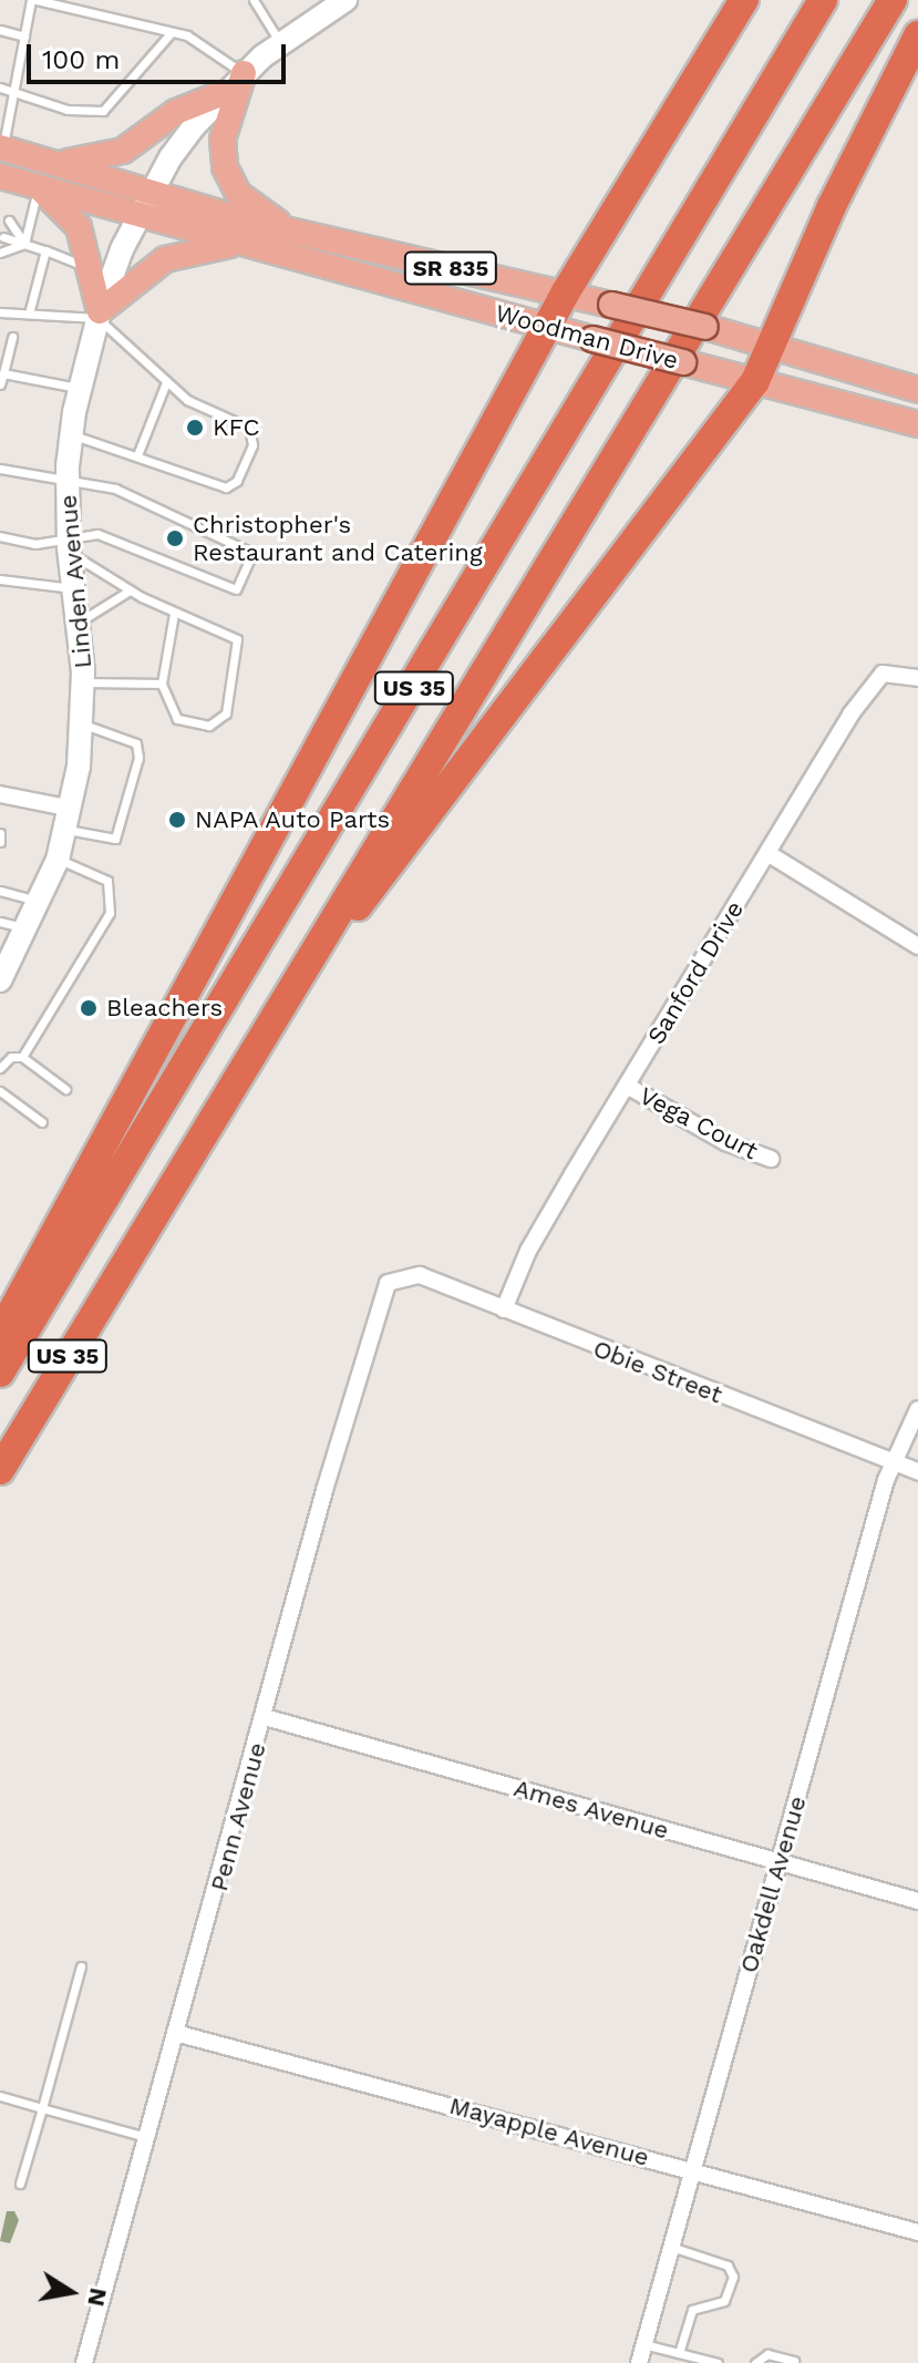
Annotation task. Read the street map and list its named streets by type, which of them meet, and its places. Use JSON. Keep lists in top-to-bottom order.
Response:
{
  "streets": {
    "highway": ["US 35"],
    "main road": ["SR 835", "Woodman Drive", "Linden Avenue"],
    "street": [
      "Sanford Drive",
      "Vega Court",
      "Obie Street",
      "Ames Avenue",
      "Penn Avenue",
      "Oakdell Avenue",
      "Mayapple Avenue"
    ]
  },
  "crossings": [
    ["Woodman Drive", "Linden Avenue"],
    ["Sanford Drive", "Vega Court"],
    ["Sanford Drive", "Obie Street"],
    ["Obie Street", "Penn Avenue"],
    ["Obie Street", "Oakdell Avenue"],
    ["Ames Avenue", "Penn Avenue"],
    ["Ames Avenue", "Oakdell Avenue"],
    ["Penn Avenue", "Mayapple Avenue"],
    ["Oakdell Avenue", "Mayapple Avenue"]
  ],
  "places": [
    "KFC",
    "Christopher's Restaurant and Catering",
    "NAPA Auto Parts",
    "Bleachers"
  ],
  "scale_bar": "100 m",
  "north": "right"
}
